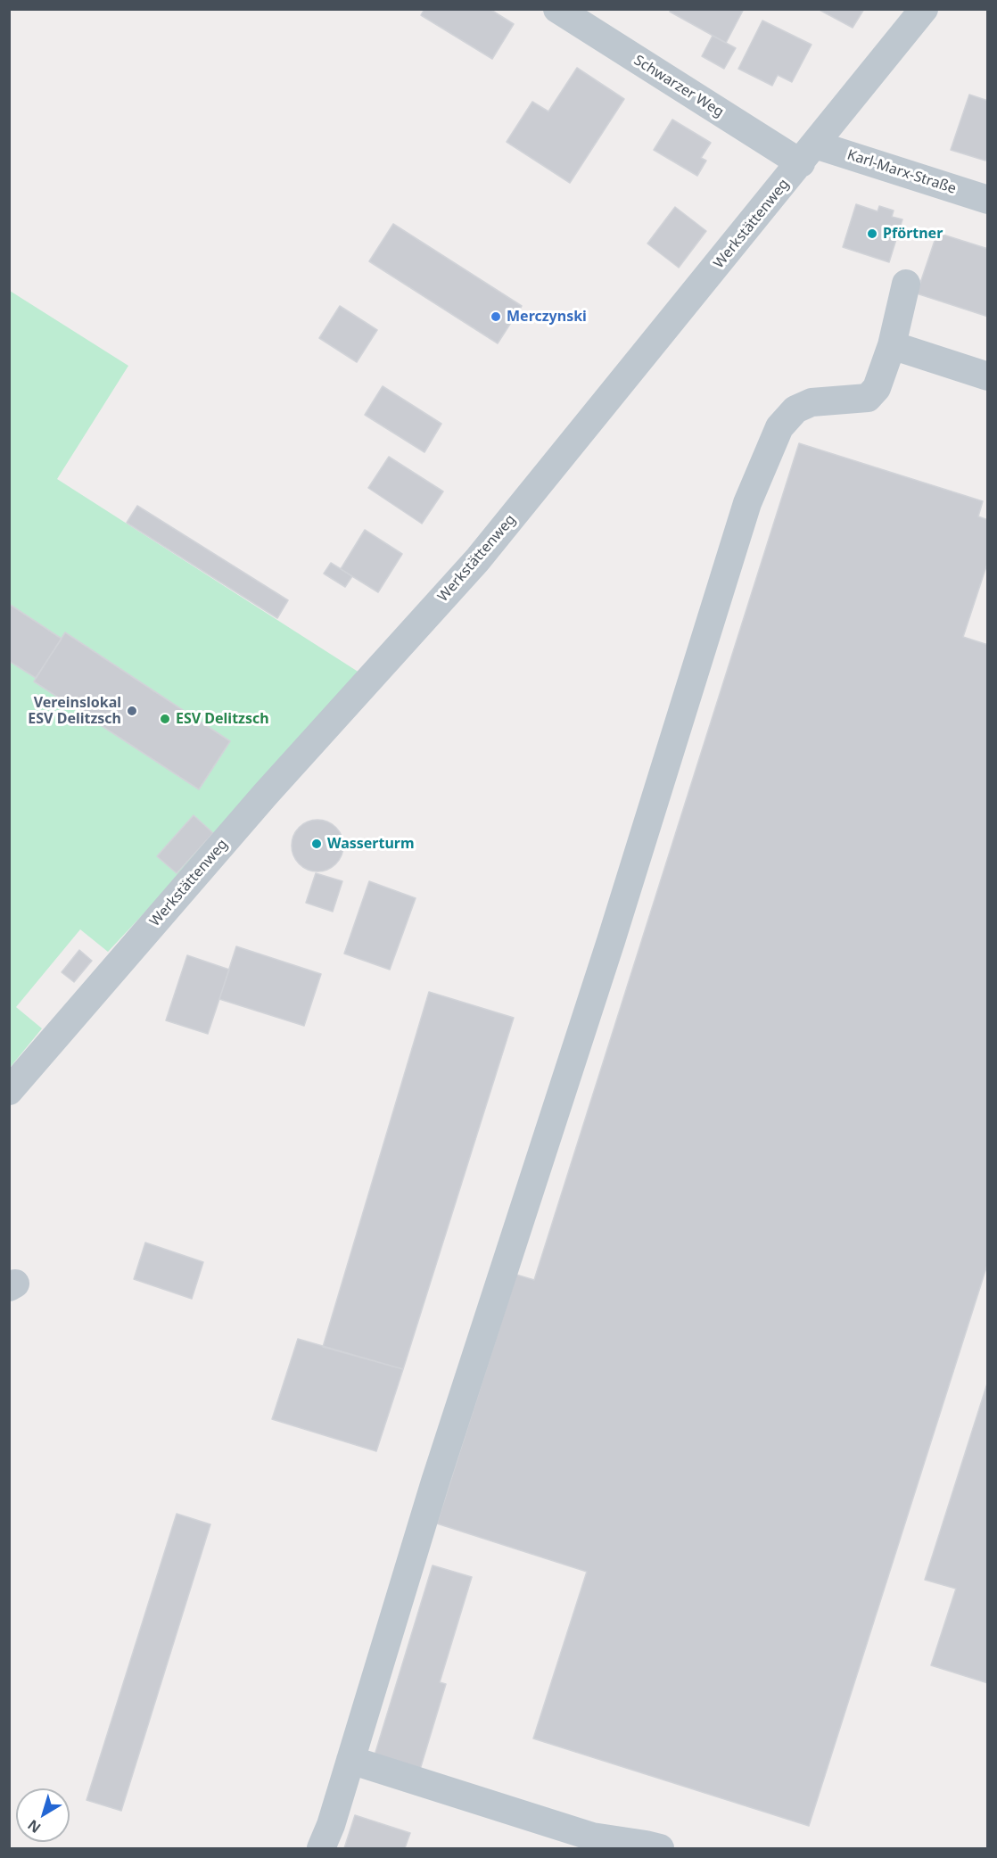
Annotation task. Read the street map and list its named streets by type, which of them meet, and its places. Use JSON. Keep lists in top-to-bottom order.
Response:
{
  "streets": {
    "street": ["Schwarzer Weg", "Karl-Marx-Straße", "Werkstättenweg"]
  },
  "crossings": [
    ["Schwarzer Weg", "Karl-Marx-Straße"],
    ["Schwarzer Weg", "Werkstättenweg"],
    ["Karl-Marx-Straße", "Werkstättenweg"]
  ],
  "places": [
    "Pförtner",
    "Merczynski",
    "Vereinslokal ESV Delitzsch",
    "ESV Delitzsch",
    "Wasserturm"
  ],
  "north": "bottom left"
}
